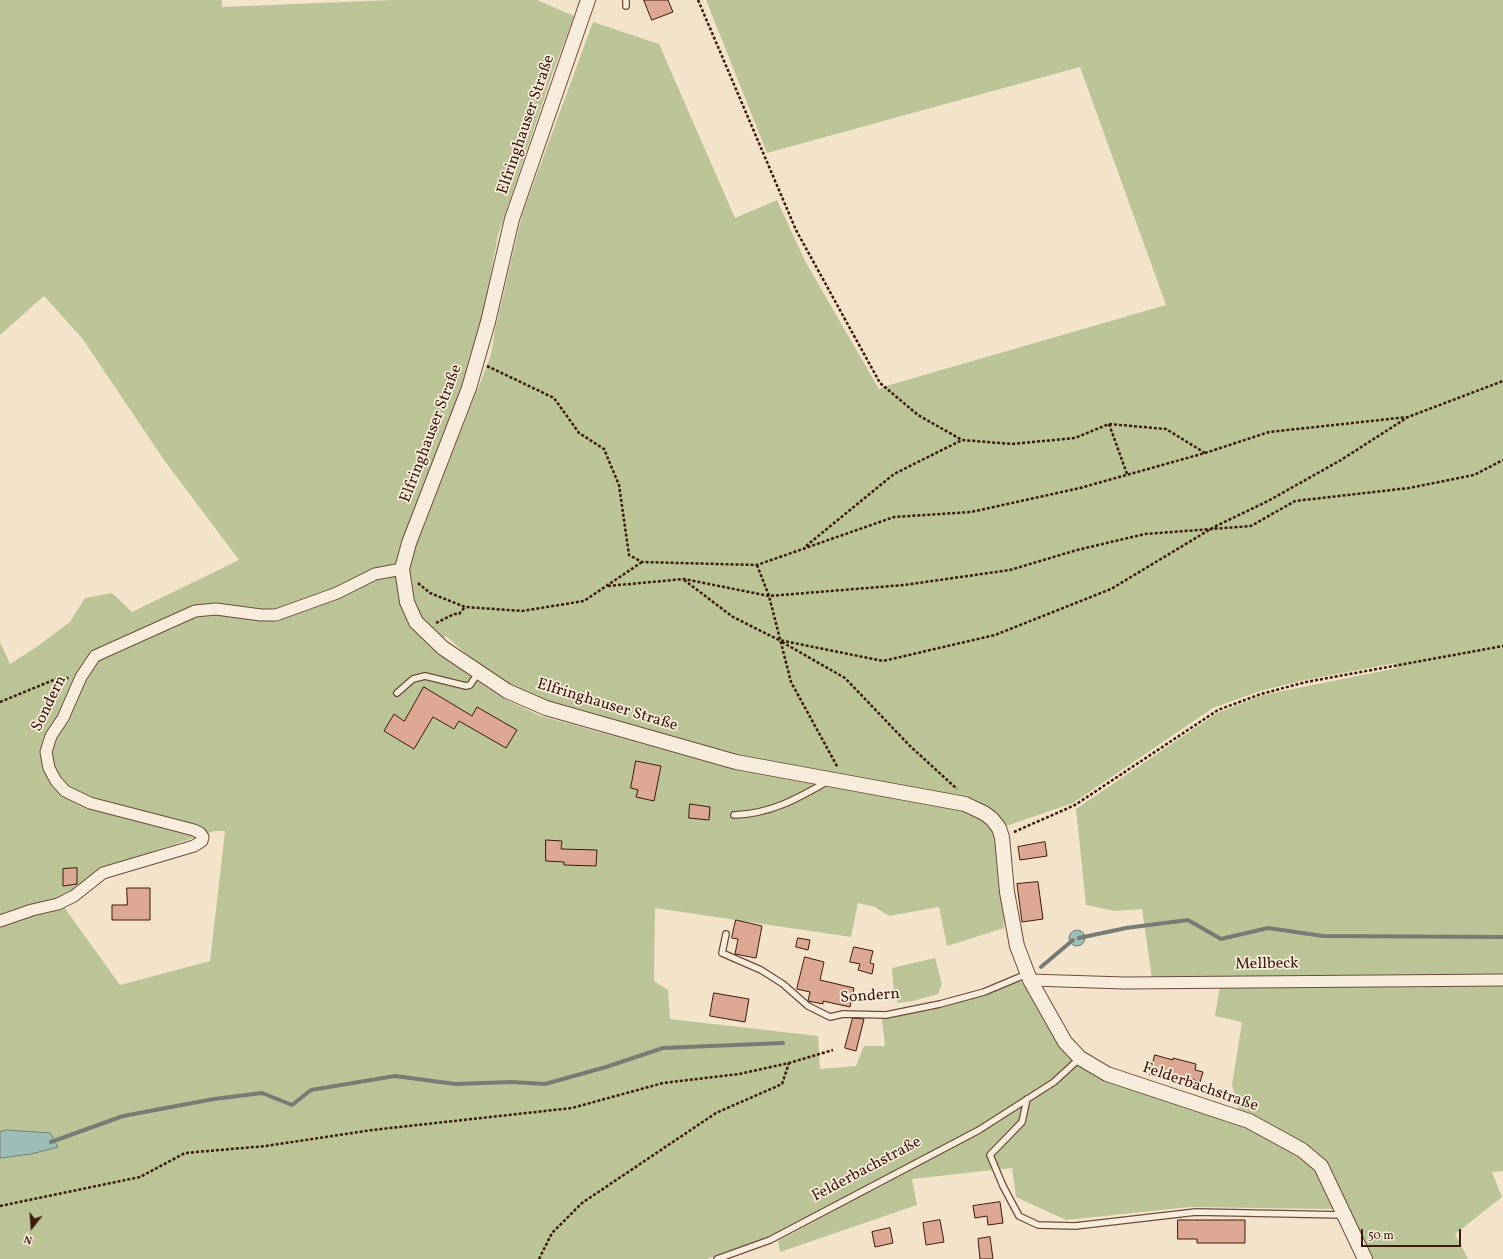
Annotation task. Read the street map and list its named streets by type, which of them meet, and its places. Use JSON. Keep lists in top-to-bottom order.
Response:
{
  "streets": {
    "street": [
      "Elfringhauser Straße",
      "Sondern",
      "Mellbeck",
      "Felderbachstraße"
    ]
  },
  "crossings": [
    ["Elfringhauser Straße", "Sondern"],
    ["Elfringhauser Straße", "Mellbeck"],
    ["Elfringhauser Straße", "Felderbachstraße"],
    ["Sondern", "Mellbeck"],
    ["Sondern", "Felderbachstraße"],
    ["Mellbeck", "Felderbachstraße"]
  ],
  "scale_bar": "50 m",
  "north": "bottom"
}
